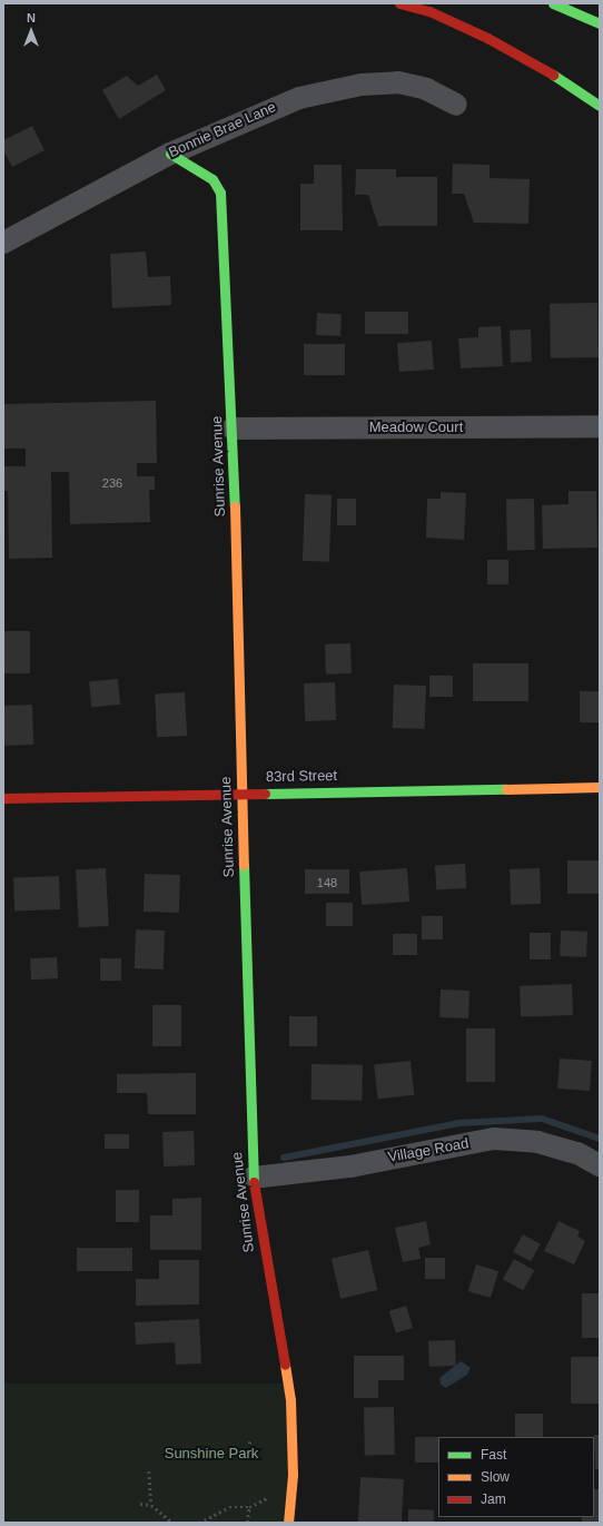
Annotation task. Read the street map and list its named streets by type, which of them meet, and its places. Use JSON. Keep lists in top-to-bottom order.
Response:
{
  "streets": {
    "main road": ["Sunrise Avenue", "83rd Street"],
    "street": ["Bonnie Brae Lane", "Meadow Court", "Village Road"]
  },
  "crossings": [
    ["Bonnie Brae Lane", "Sunrise Avenue"],
    ["Meadow Court", "Sunrise Avenue"],
    ["Sunrise Avenue", "83rd Street"],
    ["Sunrise Avenue", "Village Road"]
  ],
  "parks": ["Sunshine Park"],
  "house_numbers": ["236", "148"],
  "legend": ["Fast", "Slow", "Jam"],
  "north": "top"
}
